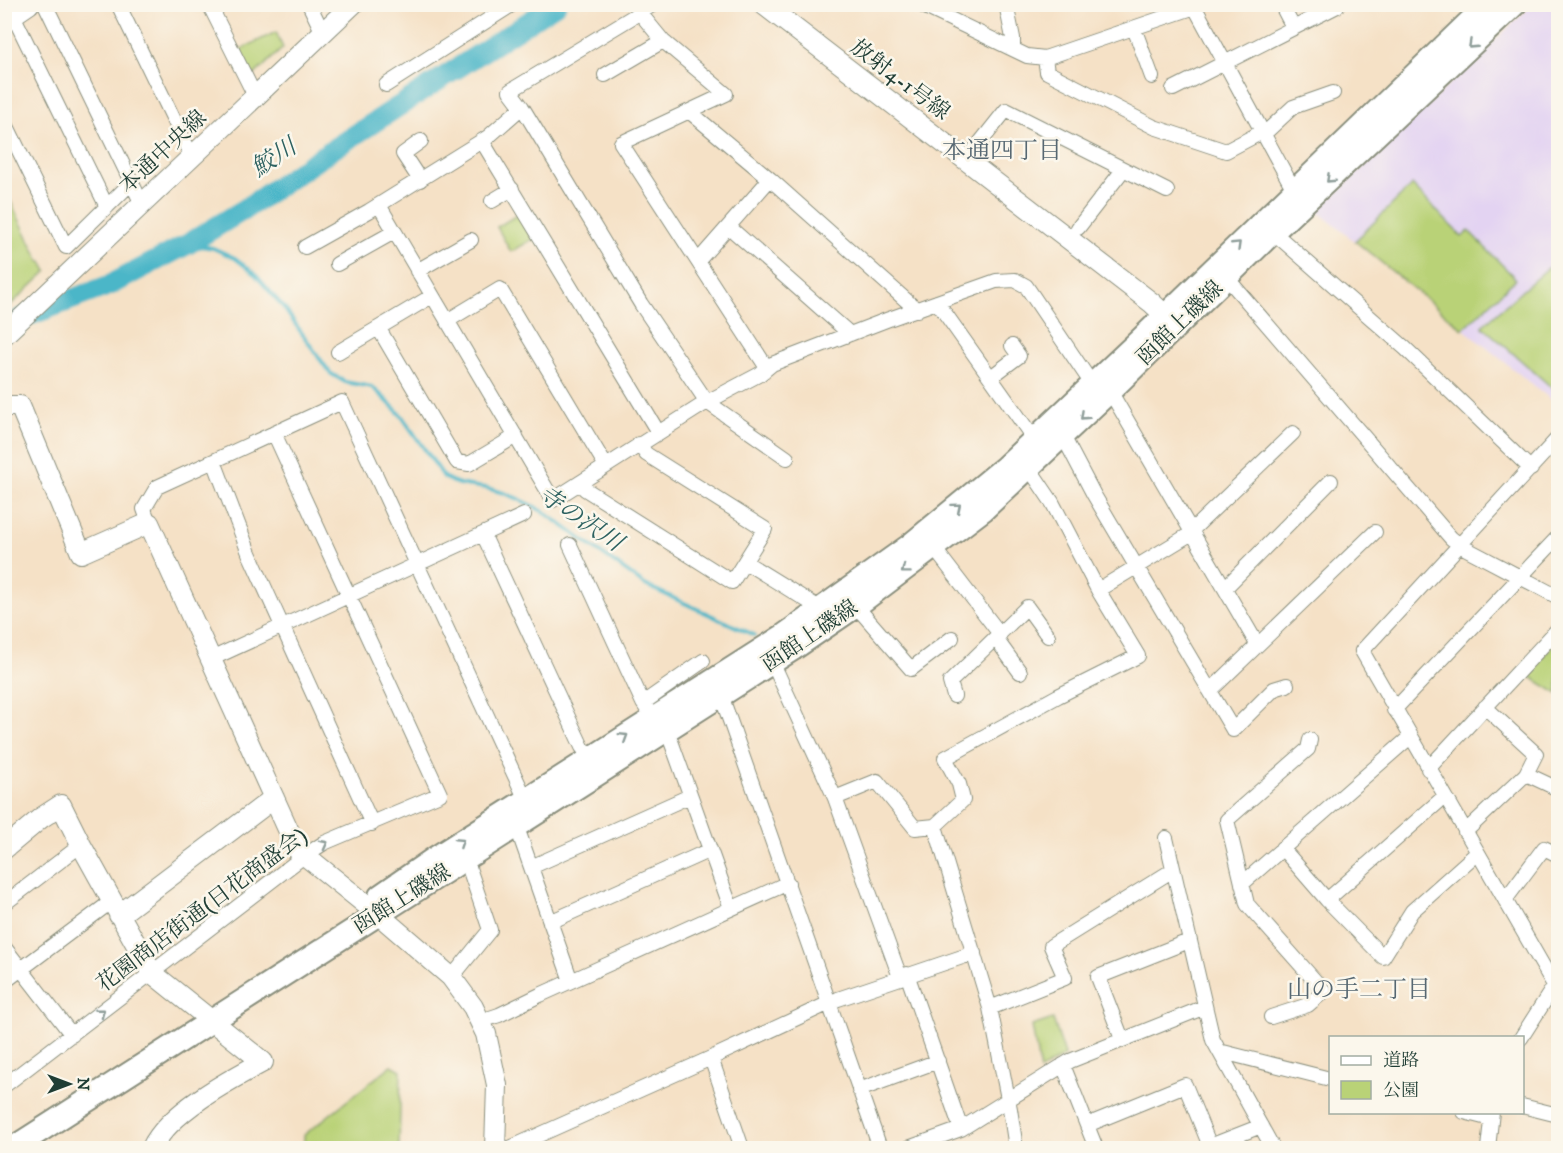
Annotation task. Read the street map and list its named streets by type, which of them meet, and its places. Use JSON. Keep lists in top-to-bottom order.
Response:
{
  "streets": {
    "main road": ["函館上磯線"],
    "street": ["放射4-1号線", "本通中央線", "花園商店街通(日花商盛会)"]
  },
  "crossings": [
    ["放射4-1号線", "函館上磯線"]
  ],
  "districts": ["本通四丁目", "山の手二丁目"],
  "water": ["鮫川", "寺の沢川"],
  "legend": ["道路", "公園"],
  "north": "right"
}
